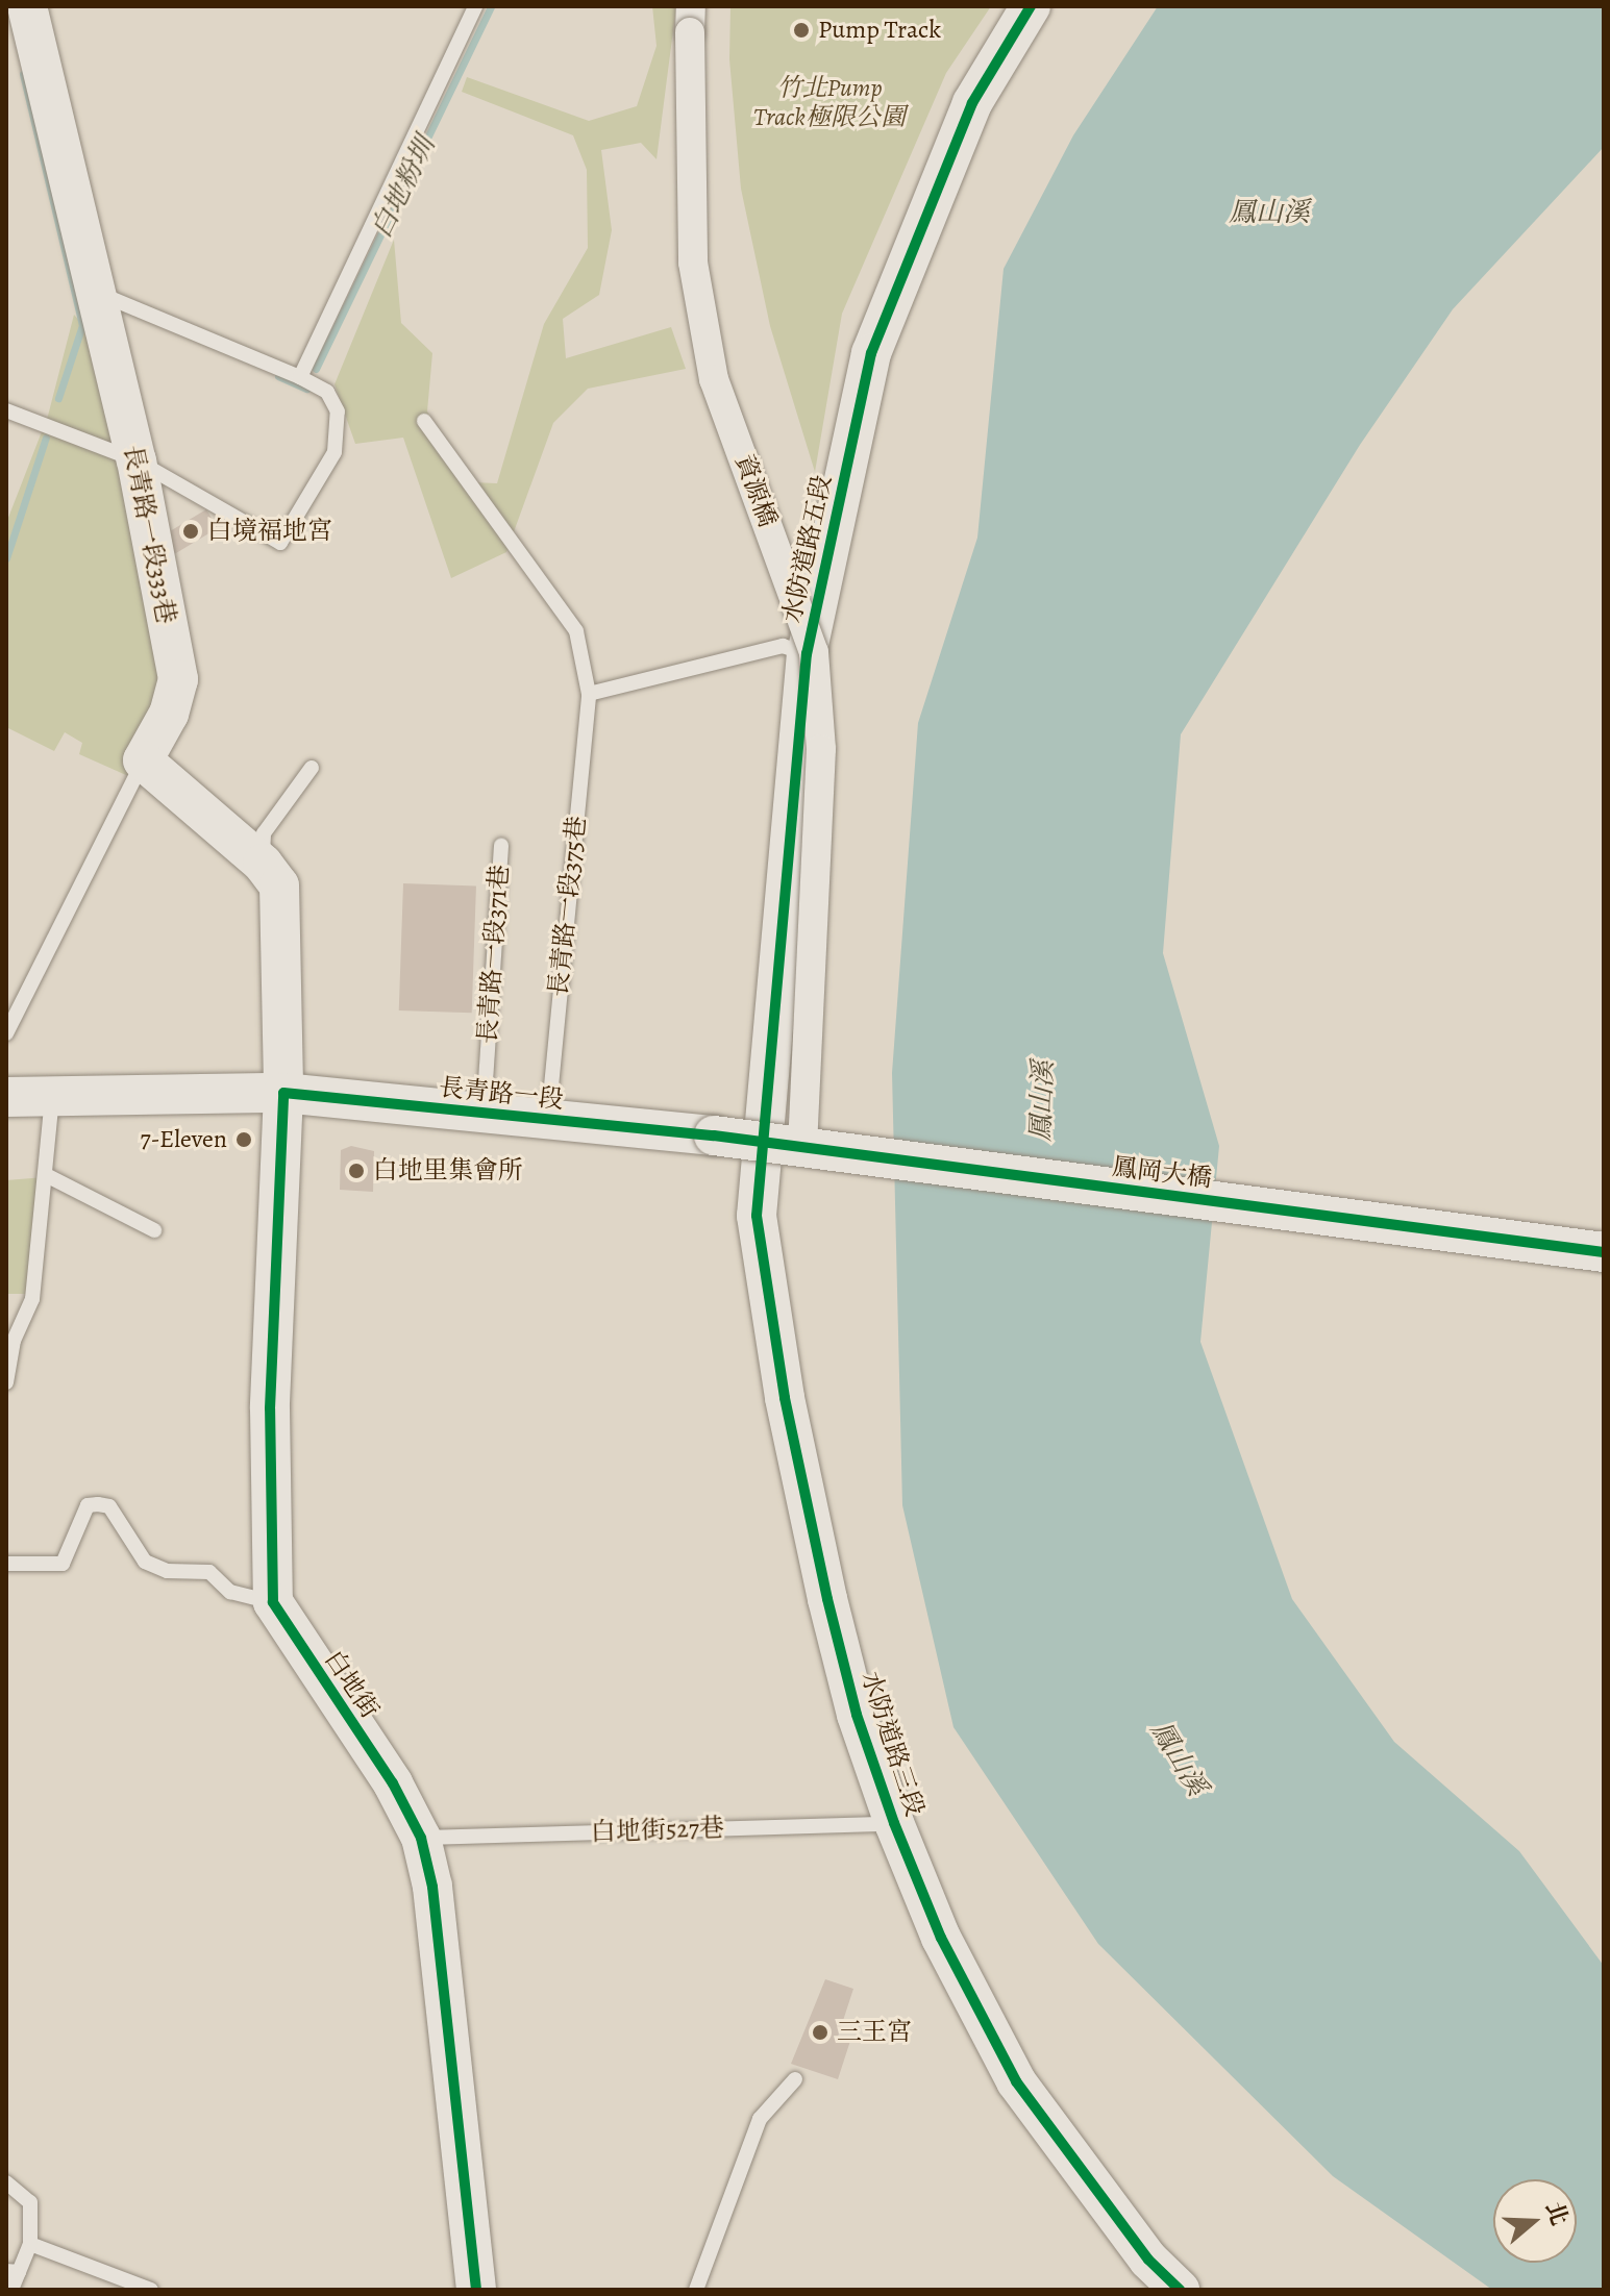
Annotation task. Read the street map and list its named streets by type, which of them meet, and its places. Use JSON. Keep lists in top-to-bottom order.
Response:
{
  "streets": {
    "street": [
      "資源橋",
      "長青路一段333巷",
      "水防道路五段",
      "長青路一段",
      "鳳岡大橋",
      "白地街",
      "水防道路三段"
    ],
    "lane": ["長青路一段375巷", "長青路一段371巷", "白地街527巷"]
  },
  "crossings": [
    ["資源橋", "鳳岡大橋"],
    ["水防道路五段", "水防道路三段"],
    ["長青路一段375巷", "長青路一段"],
    ["長青路一段371巷", "長青路一段"],
    ["長青路一段", "鳳岡大橋"],
    ["白地街", "白地街527巷"],
    ["水防道路三段", "白地街527巷"]
  ],
  "water": ["白地粉圳", "鳳山溪"],
  "parks": ["竹北Pump Track極限公園"],
  "places": [
    "Pump Track",
    "白境福地宮",
    "7-Eleven",
    "白地里集會所",
    "三王宮"
  ],
  "north": "right"
}
